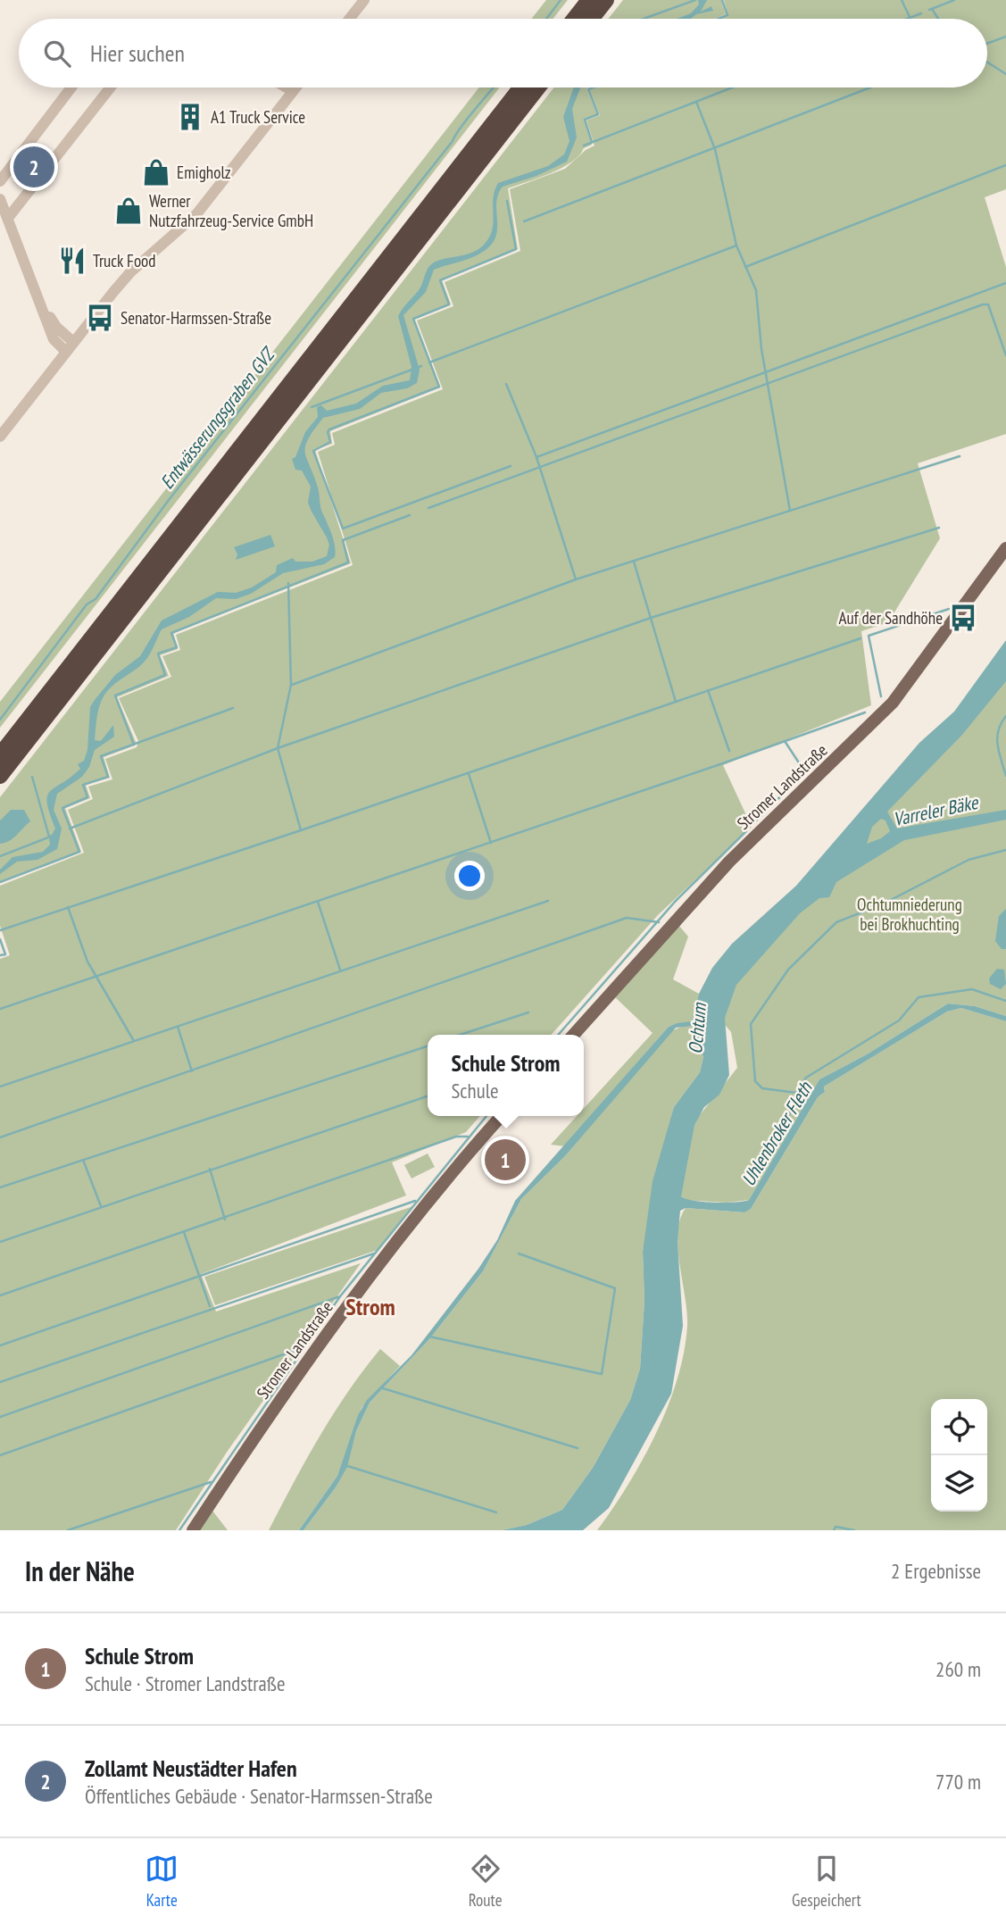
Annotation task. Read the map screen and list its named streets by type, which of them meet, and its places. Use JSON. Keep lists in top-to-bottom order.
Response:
{
  "streets": {
    "main road": ["Stromer Landstraße"]
  },
  "districts": ["Strom"],
  "water": [
    "Entwässerungsgraben GVZ",
    "Varreler Bäke",
    "Ochtum",
    "Uhlenbroker Fleth"
  ],
  "parks": ["Ochtumniederung bei Brokhuchting"],
  "places": {
    "building": ["A1 Truck Service"],
    "shop": ["Emigholz", "Werner Nutzfahrzeug-Service GmbH"],
    "restaurant": ["Truck Food"],
    "bus stop": ["Senator-Harmssen-Straße", "Auf der Sandhöhe"]
  },
  "page": {
    "search": "Hier suchen",
    "pins": ["2", "1"],
    "popup": ["Schule Strom", "Schule"],
    "heading": ["In der Nähe", "2 Ergebnisse"],
    "list": [
      {
        "mark": "1",
        "name": "Schule Strom",
        "note": "Schule · Stromer Landstraße",
        "value": "260 m"
      },
      {
        "mark": "2",
        "name": "Zollamt Neustädter Hafen",
        "note": "Öffentliches Gebäude · Senator-Harmssen-Straße",
        "value": "770 m"
      }
    ],
    "nav": ["Karte", "Route", "Gespeichert"]
  }
}
